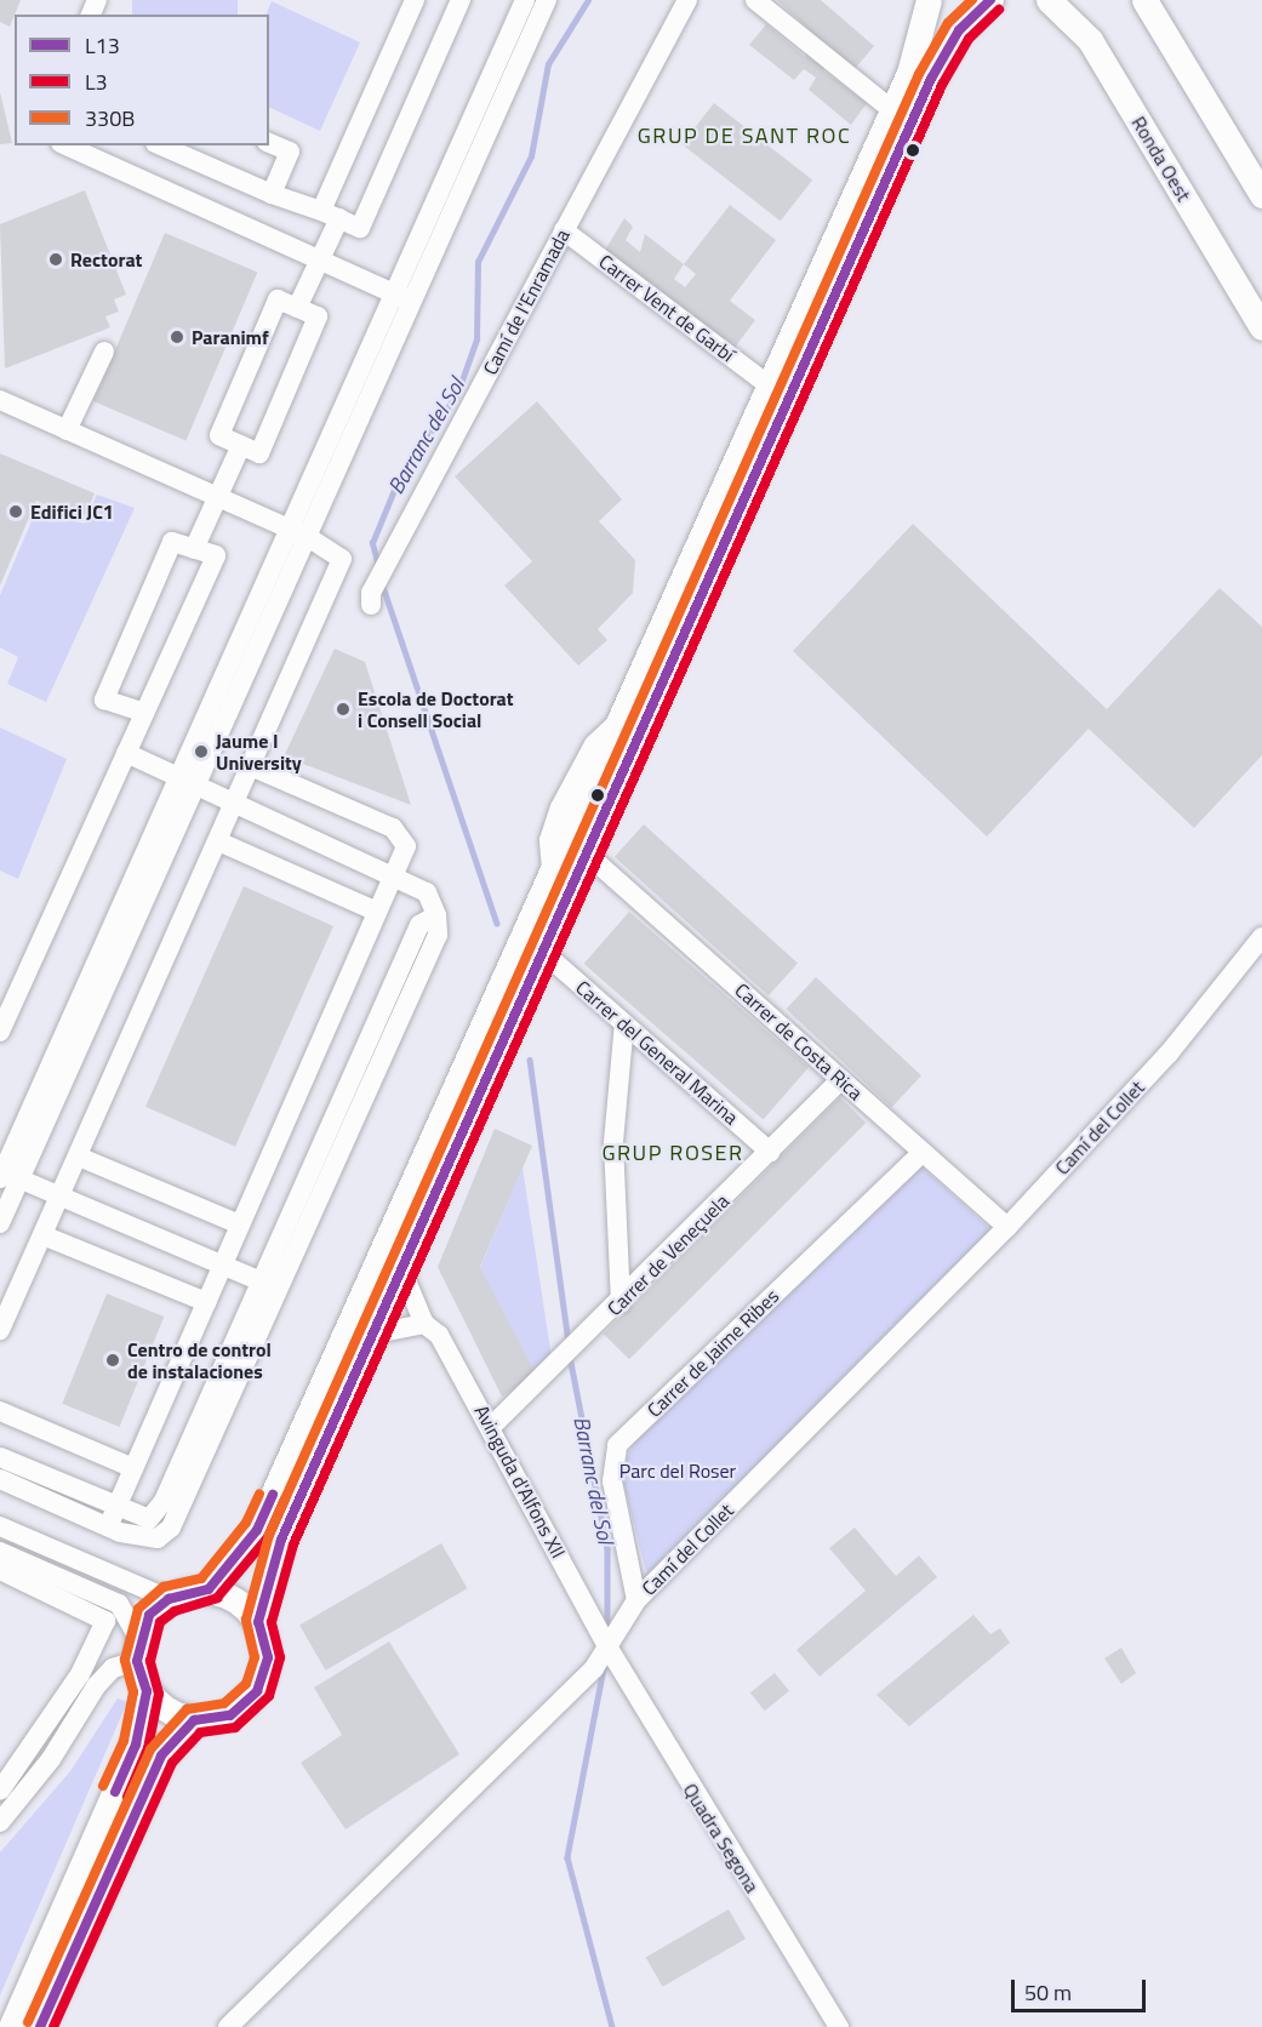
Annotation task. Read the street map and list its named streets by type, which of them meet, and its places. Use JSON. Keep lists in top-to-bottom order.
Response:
{
  "streets": {
    "main road": ["Ronda Oest"],
    "street": [
      "Camí de l'Enramada",
      "Carrer Vent de Garbí",
      "Carrer de Costa Rica",
      "Carrer del General Marina",
      "Camí del Collet",
      "Carrer de Veneçuela",
      "Carrer de Jaime Ribes",
      "Avinguda d'Alfons XII",
      "Quadra Segona"
    ]
  },
  "crossings": [
    ["Camí de l'Enramada", "Carrer Vent de Garbí"],
    ["Carrer de Costa Rica", "Camí del Collet"],
    ["Carrer de Costa Rica", "Carrer de Veneçuela"],
    ["Carrer de Costa Rica", "Carrer de Jaime Ribes"],
    ["Carrer del General Marina", "Carrer de Veneçuela"],
    ["Camí del Collet", "Carrer de Jaime Ribes"],
    ["Camí del Collet", "Avinguda d'Alfons XII"],
    ["Camí del Collet", "Quadra Segona"],
    ["Carrer de Veneçuela", "Avinguda d'Alfons XII"],
    ["Avinguda d'Alfons XII", "Quadra Segona"]
  ],
  "districts": ["GRUP DE SANT ROC", "GRUP ROSER"],
  "water": ["Barranc del Sol"],
  "parks": ["Parc del Roser"],
  "places": [
    "Rectorat",
    "Paranimf",
    "Edifici JC1",
    "Escola de Doctorat i Consell Social",
    "Jaume I University",
    "Centro de control de instalaciones"
  ],
  "lines": ["transit line L13", "transit line 330B", "transit line L3"],
  "legend": ["L13", "L3", "330B"],
  "scale_bar": "50 m"
}
